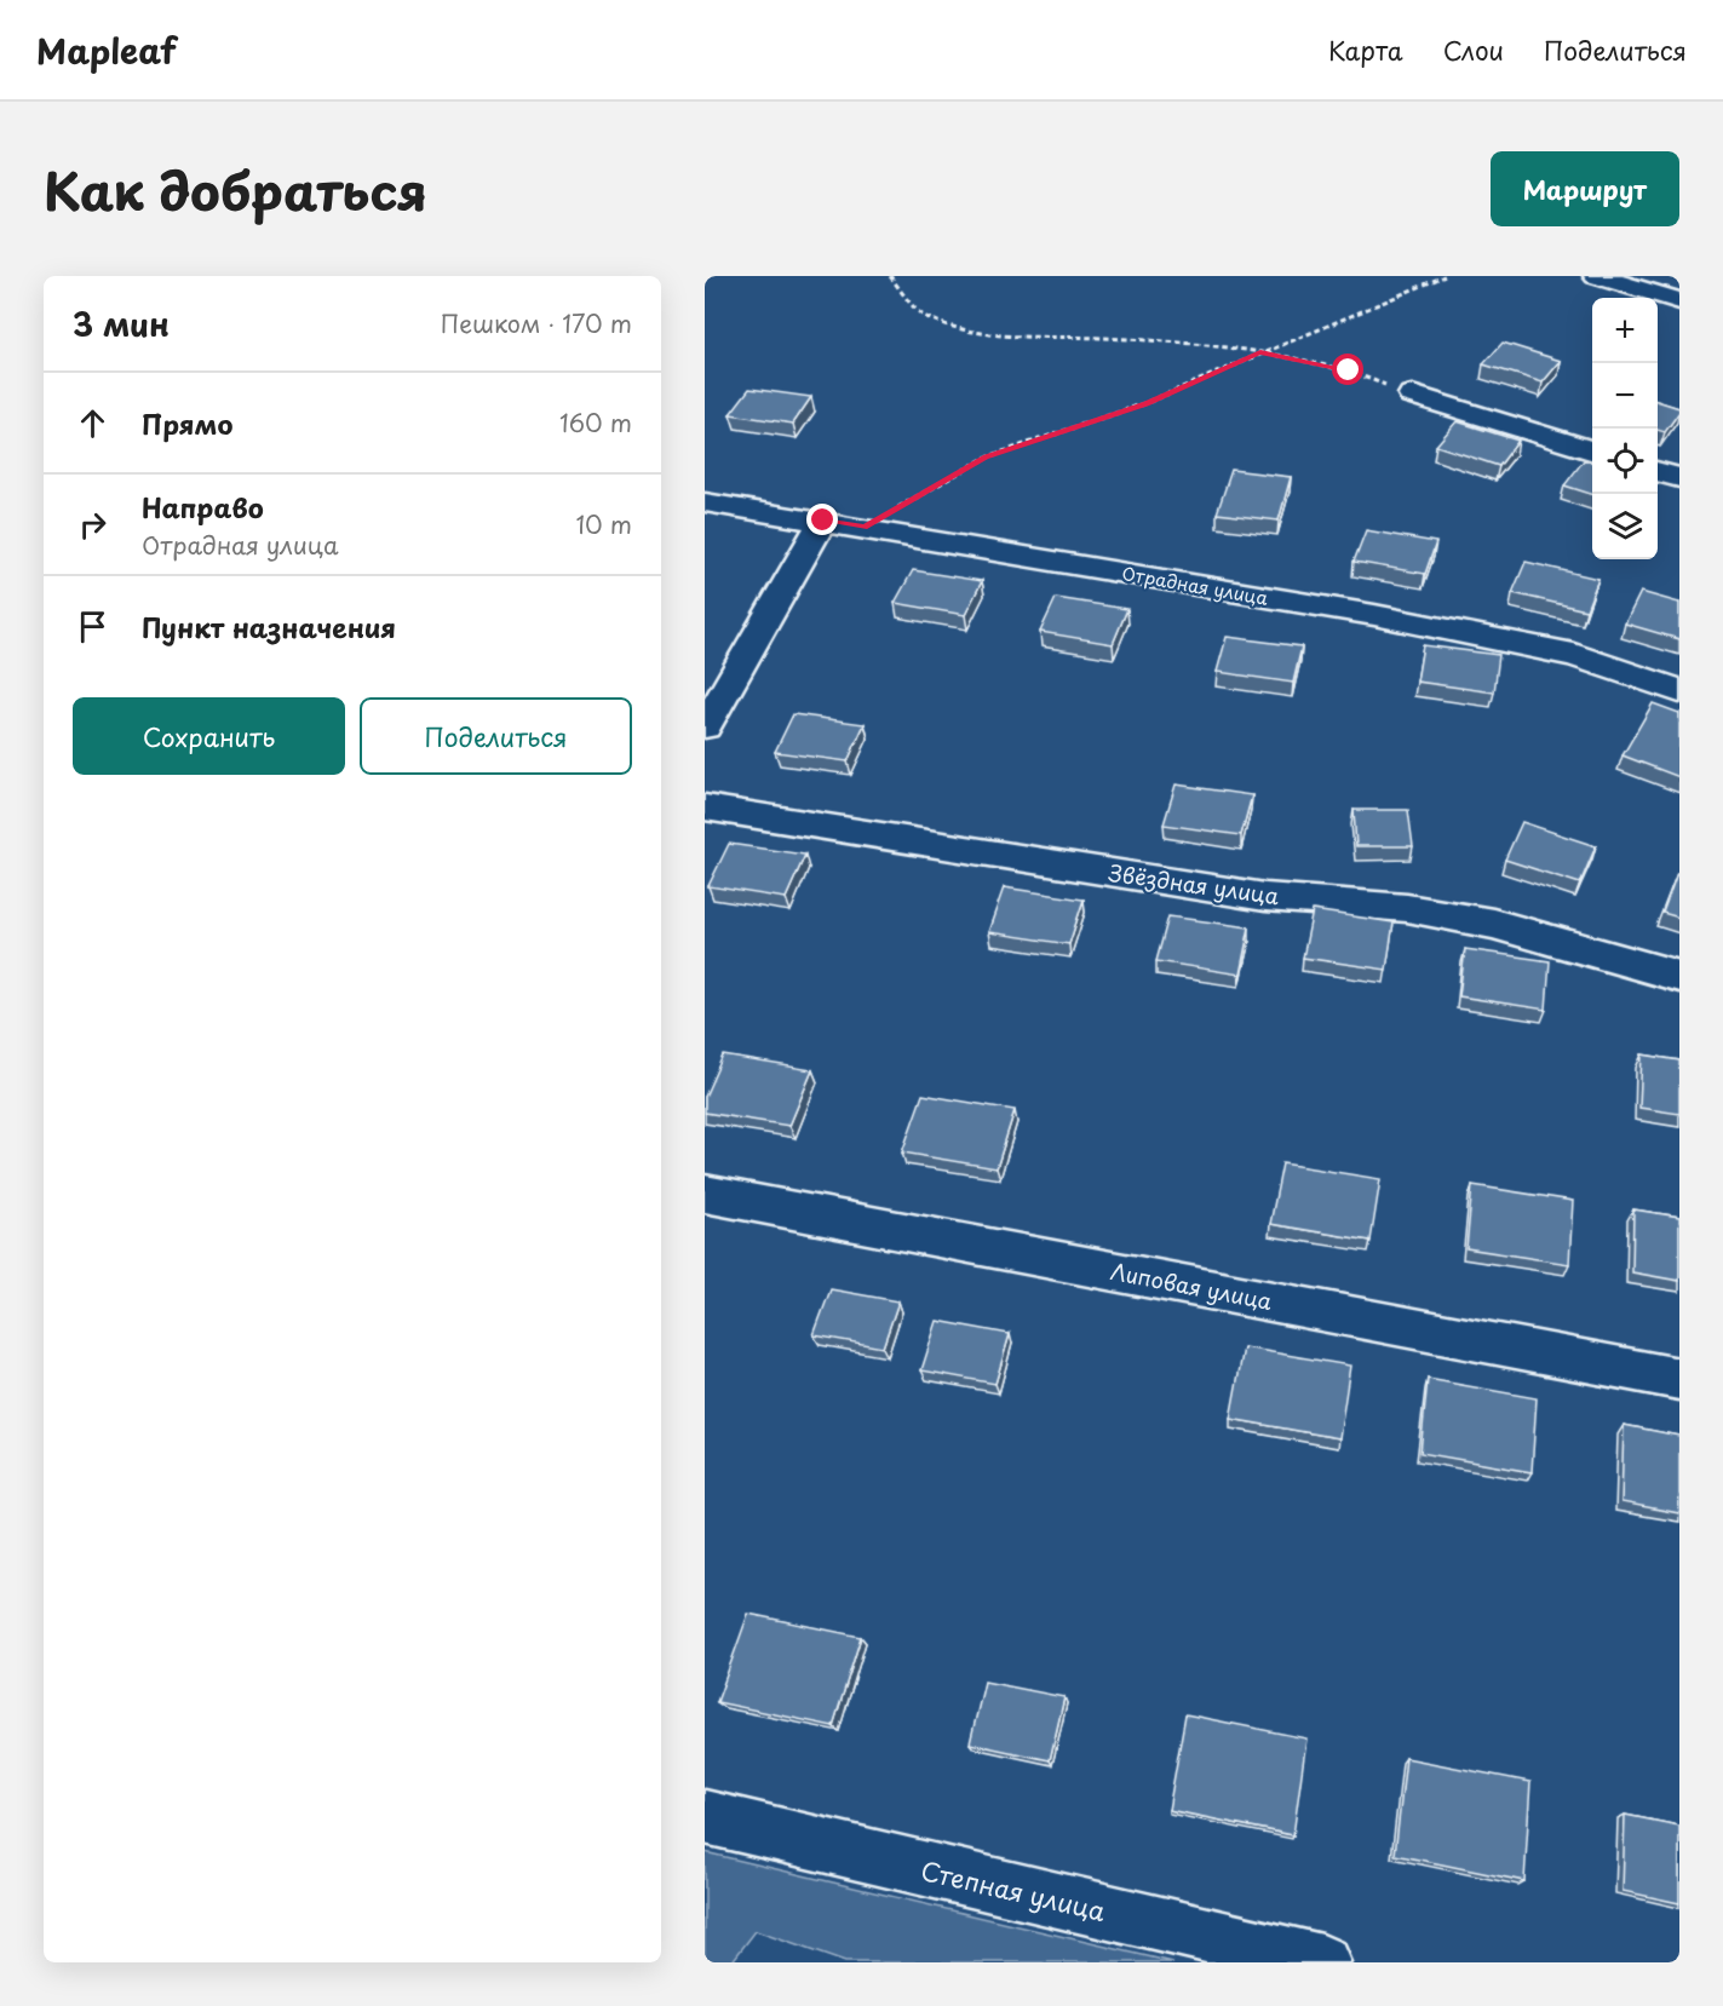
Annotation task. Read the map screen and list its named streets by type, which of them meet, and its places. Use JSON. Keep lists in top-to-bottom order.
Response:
{
  "streets": {
    "street": [
      "Отрадная улица",
      "Звёздная улица",
      "Липовая улица",
      "Степная улица"
    ]
  },
  "page": {
    "header": "Mapleaf",
    "nav": ["Карта", "Слои", "Поделиться"],
    "title": "Как добраться",
    "buttons": [
      "Маршрут",
      ["Сохранить", "Поделиться"]
    ],
    "heading": ["3 мин", "Пешком · 170 m"],
    "map_buttons": ["+", "−"],
    "list": [
      ["Прямо", "160 m"],
      ["Направо", "Отрадная улица", "10 m"],
      "Пункт назначения"
    ]
  }
}
